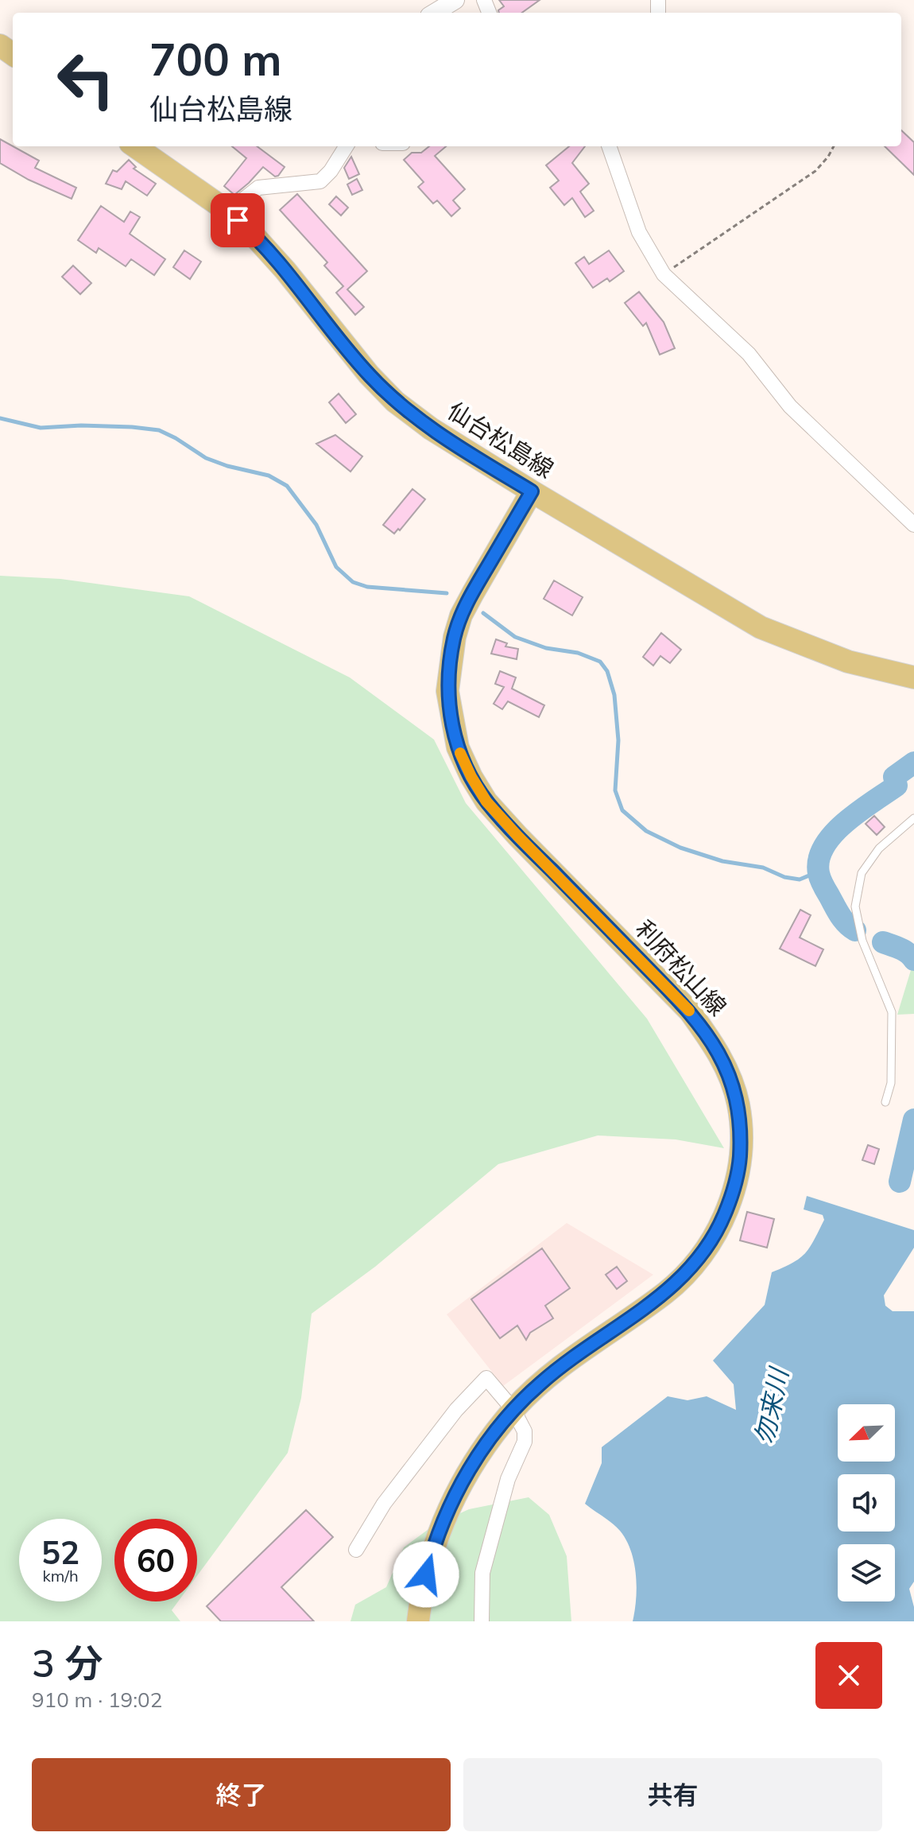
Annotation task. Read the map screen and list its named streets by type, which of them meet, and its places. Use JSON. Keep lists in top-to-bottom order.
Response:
{
  "streets": {
    "main road": ["仙台松島線", "利府松山線"]
  },
  "crossings": [
    ["仙台松島線", "利府松山線"]
  ],
  "water": ["勿来川"],
  "north": "bottom left",
  "page": {
    "turn": ["700 m", "仙台松島線"],
    "speed": "52 km/h",
    "limit": "60",
    "heading": ["3 分", "910 m · 19:02"],
    "buttons": ["終了", "共有"]
  }
}
